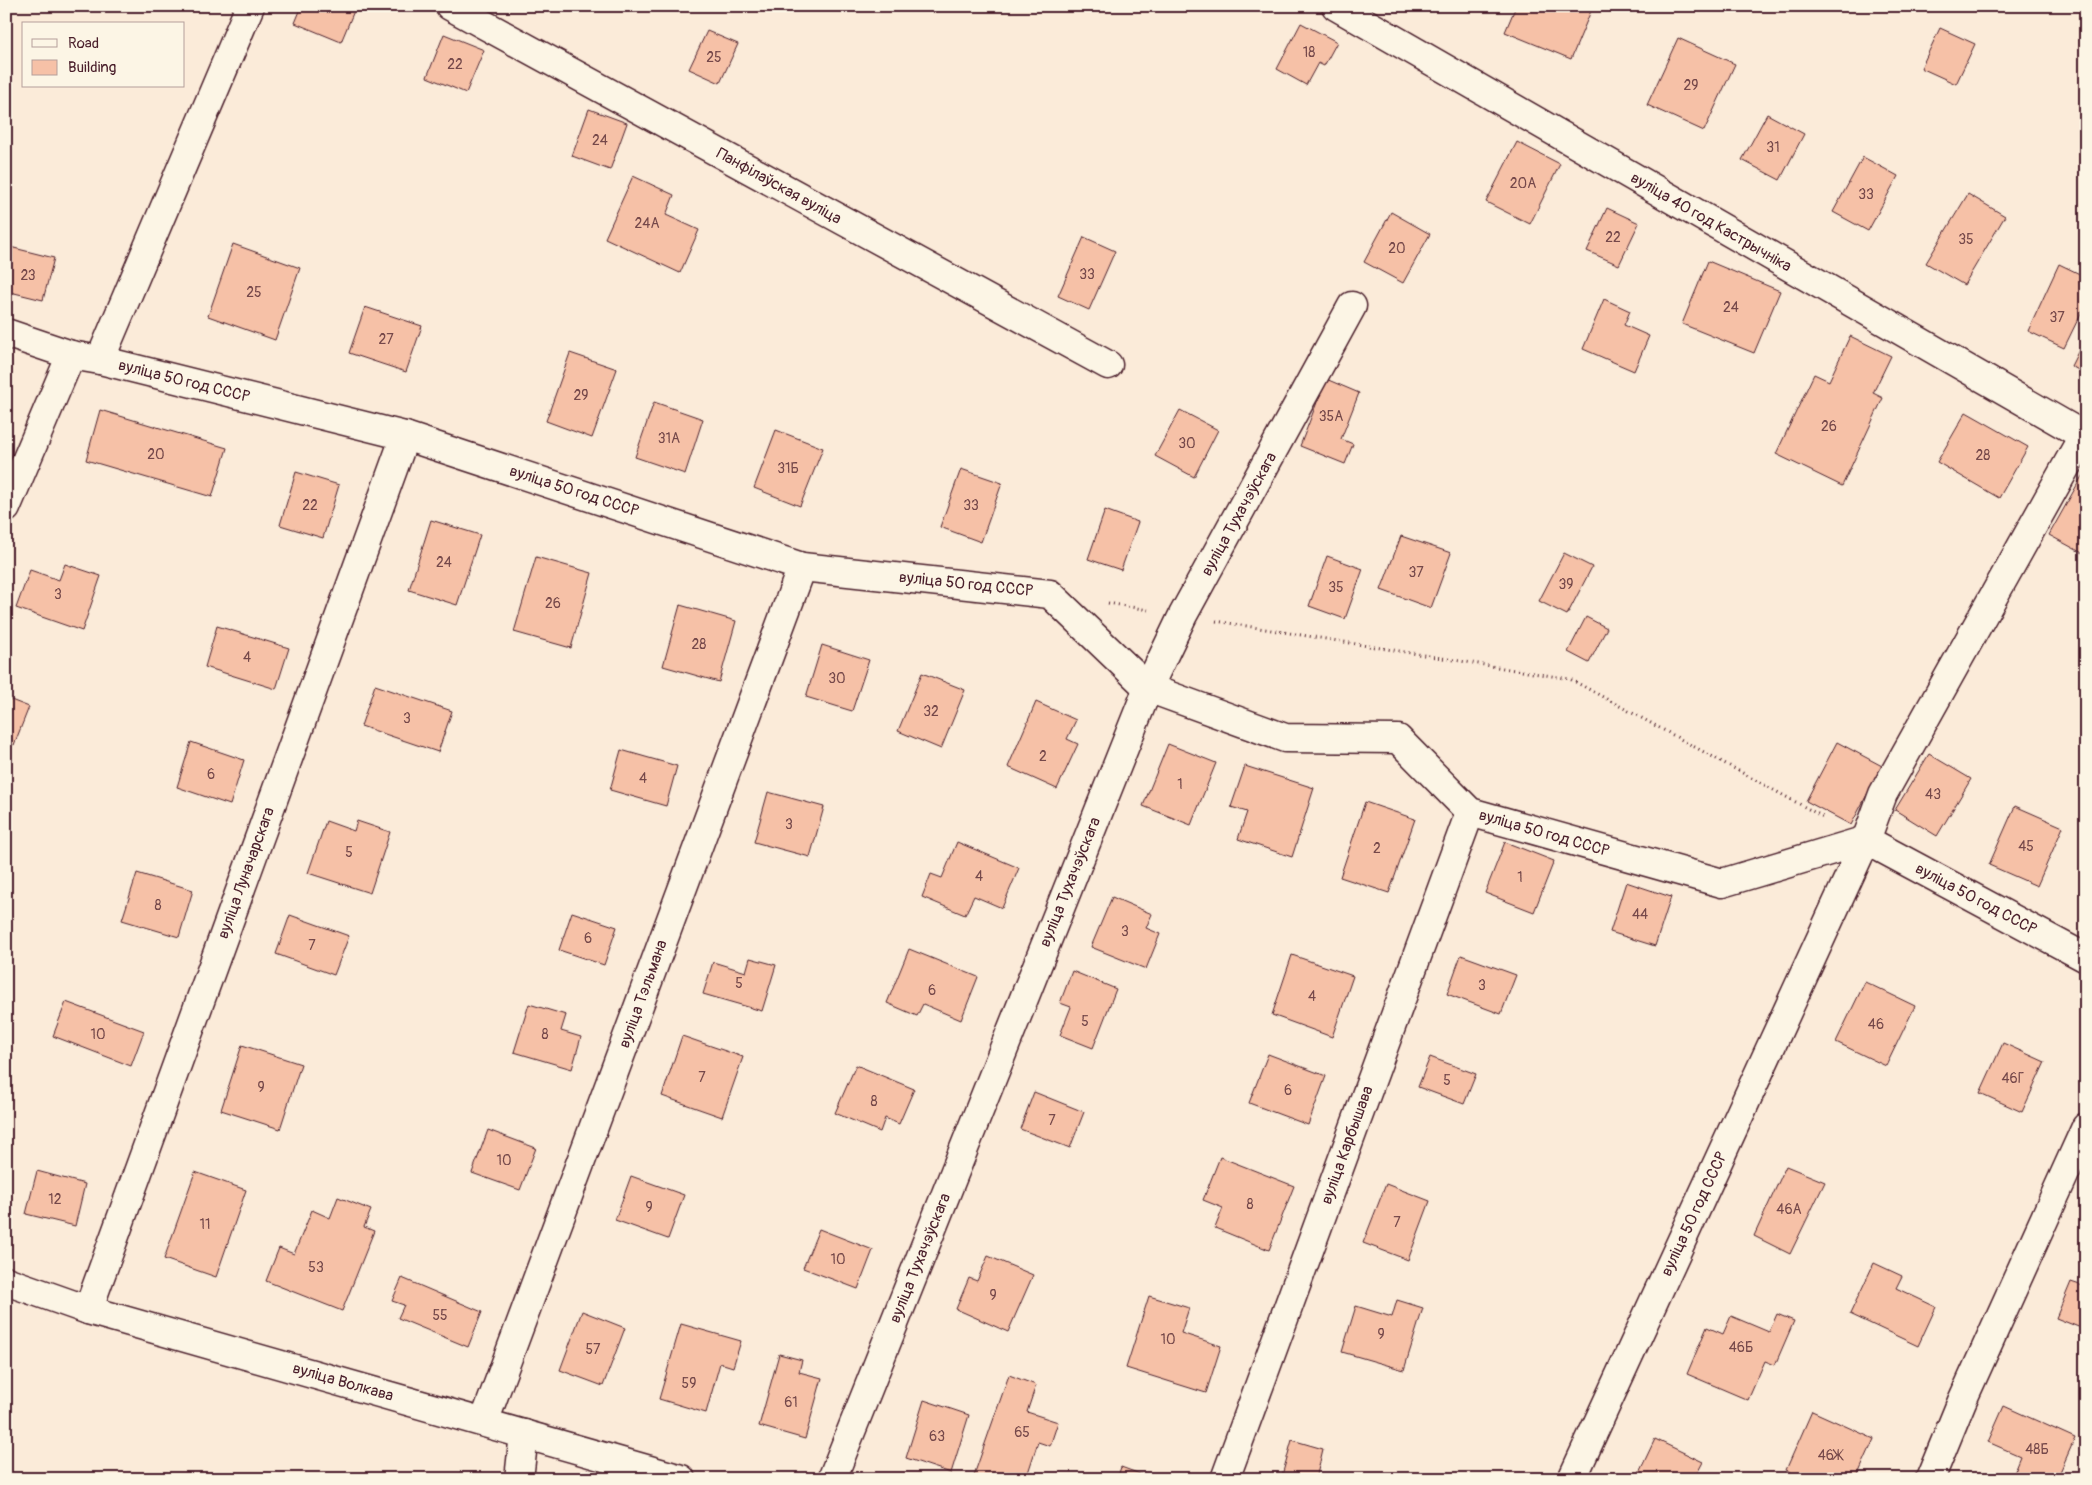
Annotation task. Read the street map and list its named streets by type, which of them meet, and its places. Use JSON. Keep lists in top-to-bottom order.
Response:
{
  "streets": {
    "street": [
      "Панфілаўская вуліца",
      "вуліца 40 год Кастрычніка",
      "вуліца 50 год СССР",
      "вуліца Тухачэўскага",
      "вуліца Луначарскага",
      "вуліца Тэльмана",
      "вуліца Карбышава",
      "вуліца Волкава"
    ]
  },
  "crossings": [
    ["вуліца 50 год СССР", "вуліца Тухачэўскага"],
    ["вуліца 50 год СССР", "вуліца Луначарскага"],
    ["вуліца 50 год СССР", "вуліца Тэльмана"],
    ["вуліца 50 год СССР", "вуліца Карбышава"],
    ["вуліца Луначарскага", "вуліца Волкава"],
    ["вуліца Тэльмана", "вуліца Волкава"]
  ],
  "house_numbers": [
    "18",
    "25",
    "22",
    "29",
    "24",
    "31",
    "20А",
    "33",
    "24А",
    "22",
    "35",
    "20",
    "33",
    "23",
    "25",
    "24",
    "37",
    "27",
    "29",
    "35А",
    "26",
    "31А",
    "30",
    "20",
    "28",
    "31Б",
    "22",
    "33",
    "24",
    "37",
    "39",
    "35",
    "3",
    "26",
    "28",
    "4",
    "30",
    "32",
    "3",
    "2",
    "6",
    "4",
    "1",
    "43",
    "3",
    "45",
    "2",
    "5",
    "4",
    "1",
    "8",
    "44",
    "3",
    "6",
    "7",
    "5",
    "3",
    "6",
    "4",
    "5",
    "46",
    "10",
    "8",
    "7",
    "46Г",
    "5",
    "9",
    "6",
    "8",
    "7",
    "10",
    "12",
    "8",
    "9",
    "46А",
    "7",
    "11",
    "10",
    "53",
    "9",
    "55",
    "9",
    "10",
    "46Б",
    "57",
    "59",
    "61",
    "65",
    "63",
    "48Б",
    "46Ж"
  ],
  "legend": ["Road", "Building"]
}
